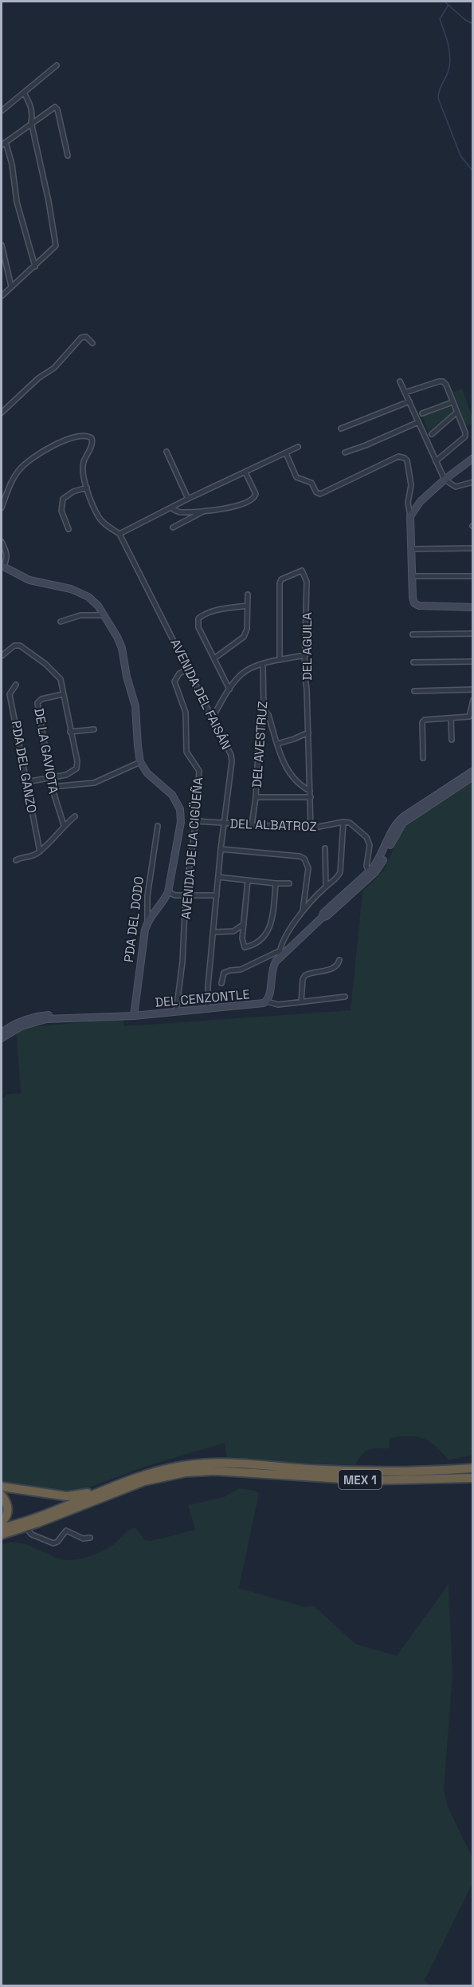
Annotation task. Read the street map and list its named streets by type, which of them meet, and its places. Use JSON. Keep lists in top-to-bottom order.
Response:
{
  "streets": {
    "highway": ["MEX 1"],
    "main road": ["PDA DEL DODO", "DEL CENZONTLE"],
    "street": [
      "DEL AGUILA",
      "AVENIDA DEL FAISÁN",
      "DEL AVESTRUZ",
      "DE LA GAVIOTA",
      "PDA DEL GANZO",
      "DEL ALBATROZ",
      "AVENIDA DE LA CIGÜEÑA"
    ]
  },
  "crossings": [
    ["DEL AGUILA", "DEL ALBATROZ"],
    ["AVENIDA DEL FAISÁN", "DEL ALBATROZ"],
    ["AVENIDA DEL FAISÁN", "AVENIDA DE LA CIGÜEÑA"],
    ["AVENIDA DEL FAISÁN", "DEL CENZONTLE"],
    ["DEL AVESTRUZ", "DEL ALBATROZ"],
    ["DEL ALBATROZ", "AVENIDA DE LA CIGÜEÑA"],
    ["AVENIDA DE LA CIGÜEÑA", "DEL CENZONTLE"],
    ["PDA DEL DODO", "DEL CENZONTLE"]
  ]
}
